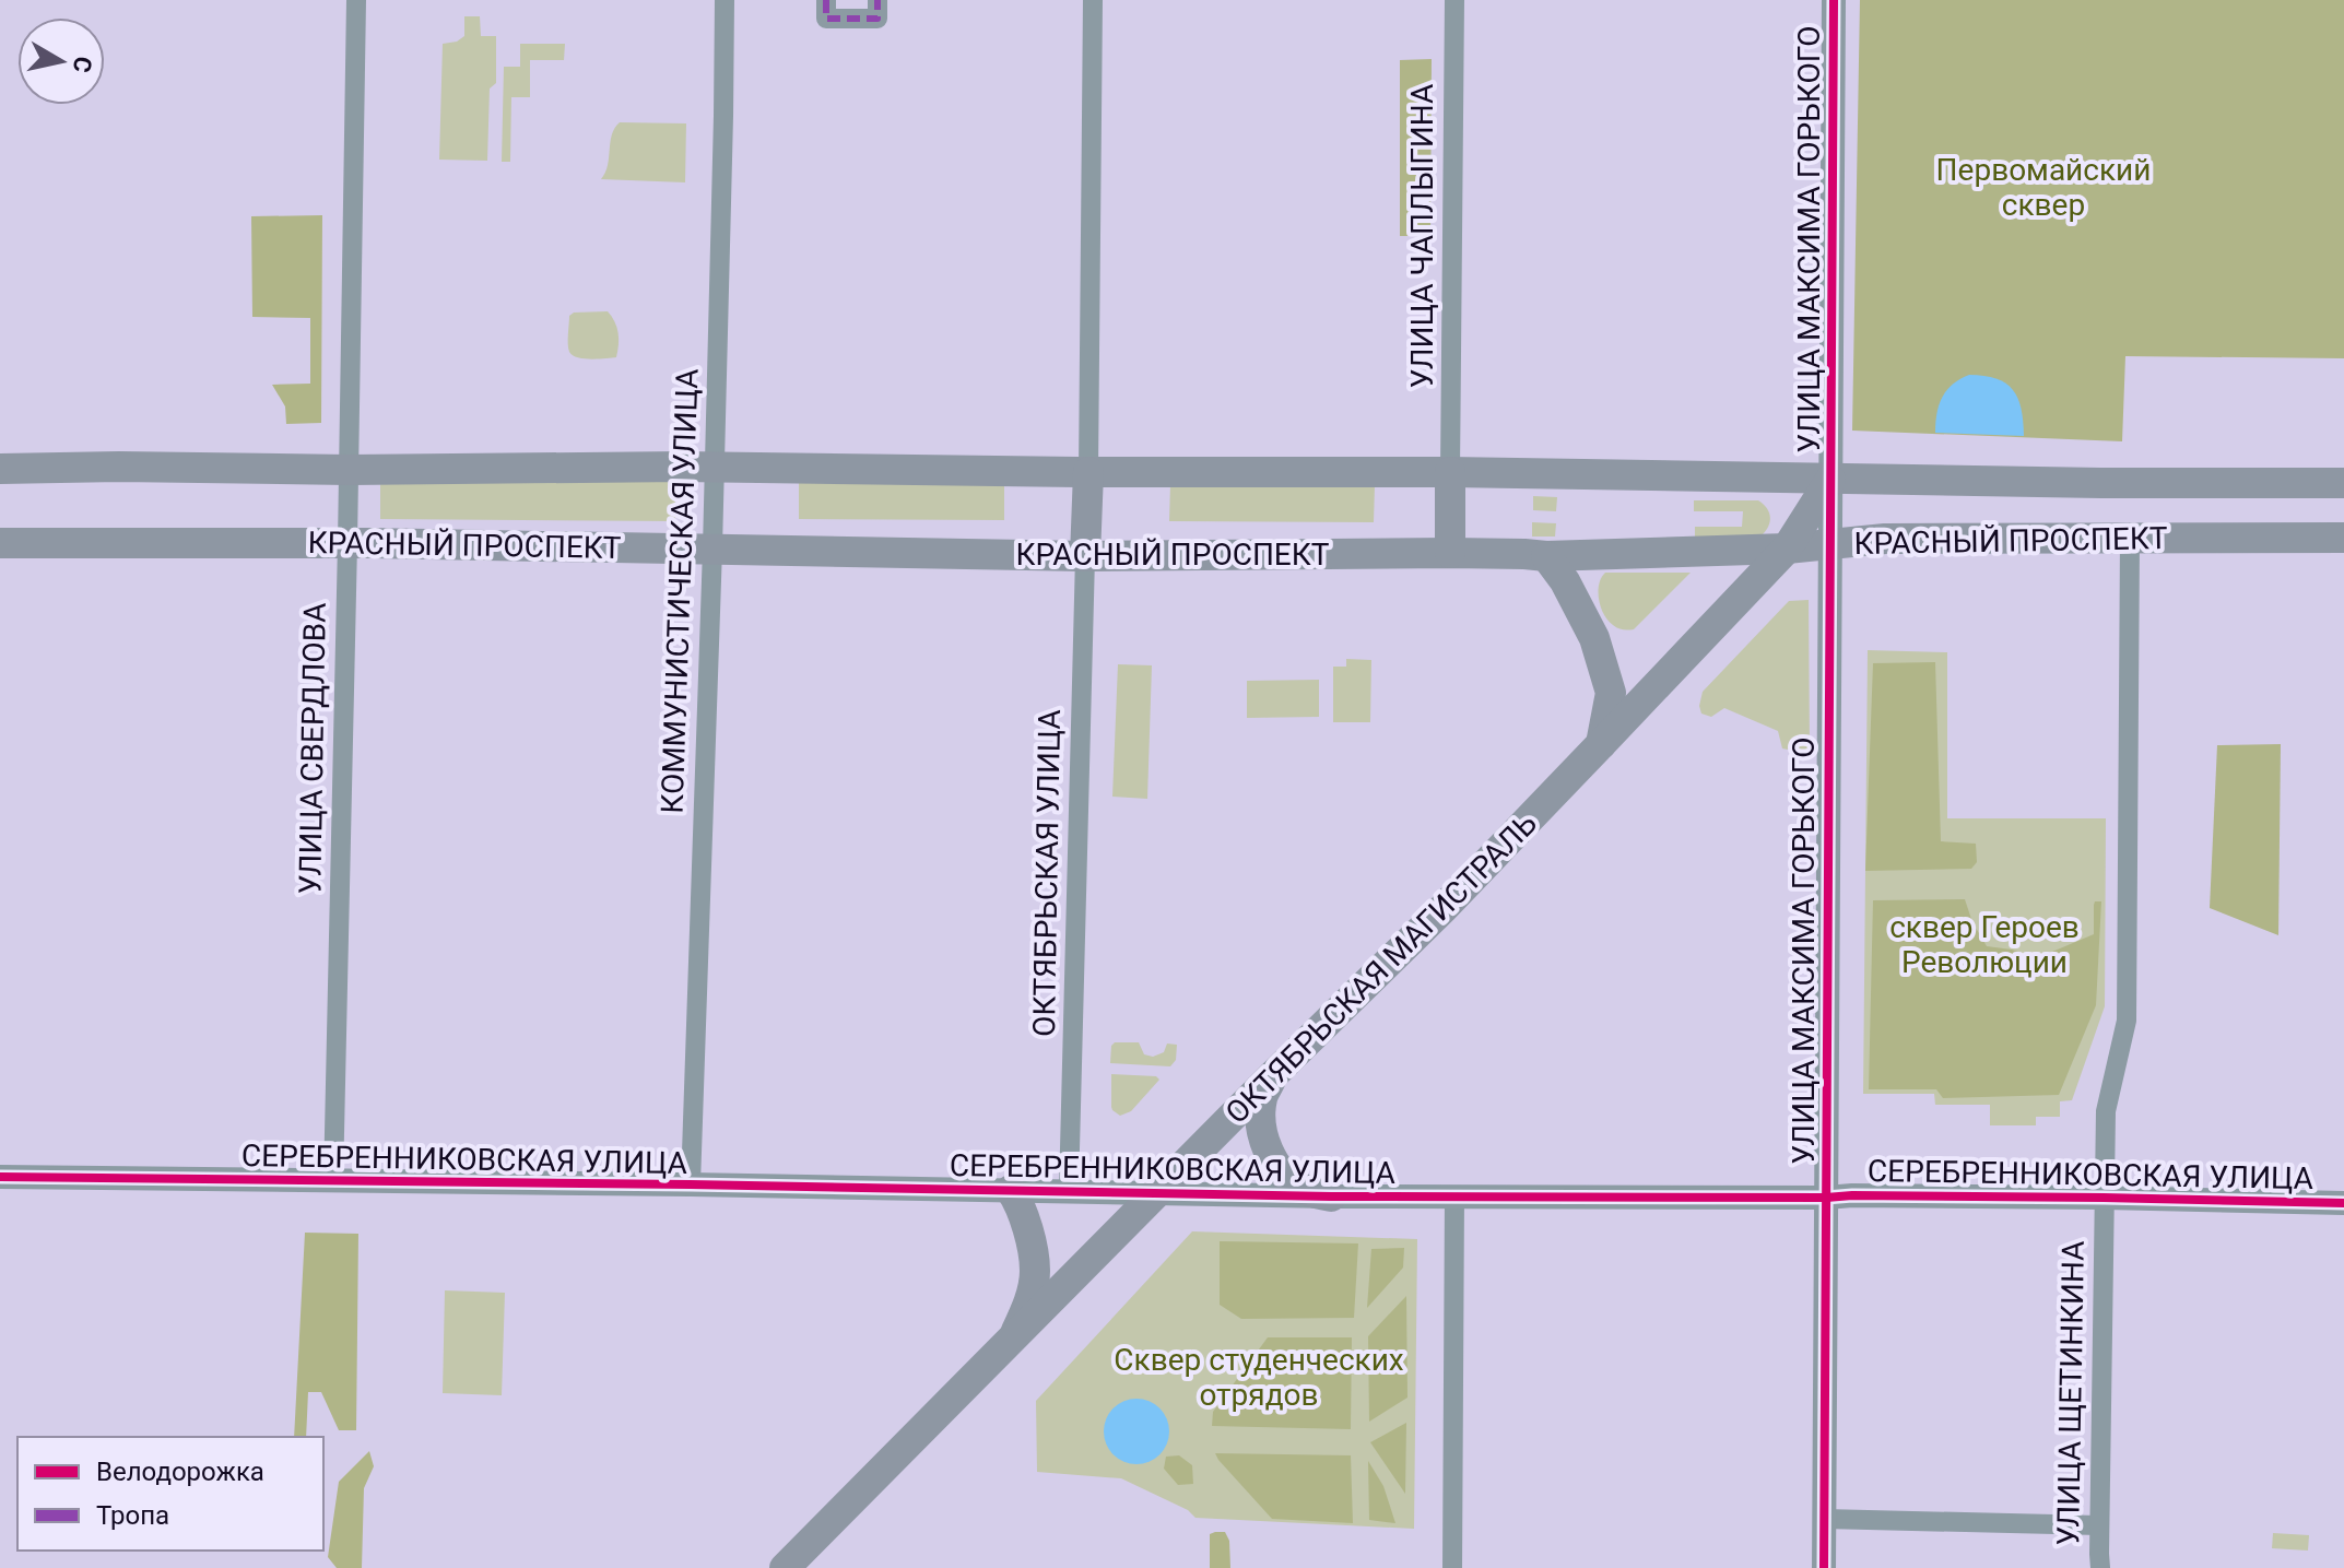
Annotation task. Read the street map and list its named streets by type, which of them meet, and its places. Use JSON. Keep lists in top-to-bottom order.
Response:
{
  "streets": {
    "main road": ["КРАСНЫЙ ПРОСПЕКТ", "ОКТЯБРЬСКАЯ МАГИСТРАЛЬ"],
    "street": [
      "УЛИЦА ЧАПЛЫГИНА",
      "УЛИЦА МАКСИМА ГОРЬКОГО",
      "КОММУНИСТИЧЕСКАЯ УЛИЦА",
      "УЛИЦА СВЕРДЛОВА",
      "ОКТЯБРЬСКАЯ УЛИЦА",
      "СЕРЕБРЕННИКОВСКАЯ УЛИЦА",
      "УЛИЦА ЩЕТИНКИНА"
    ]
  },
  "crossings": [
    ["УЛИЦА ЧАПЛЫГИНА", "КРАСНЫЙ ПРОСПЕКТ"],
    ["УЛИЦА МАКСИМА ГОРЬКОГО", "КРАСНЫЙ ПРОСПЕКТ"],
    ["УЛИЦА МАКСИМА ГОРЬКОГО", "ОКТЯБРЬСКАЯ МАГИСТРАЛЬ"],
    ["УЛИЦА МАКСИМА ГОРЬКОГО", "СЕРЕБРЕННИКОВСКАЯ УЛИЦА"],
    ["КРАСНЫЙ ПРОСПЕКТ", "КОММУНИСТИЧЕСКАЯ УЛИЦА"],
    ["КРАСНЫЙ ПРОСПЕКТ", "УЛИЦА СВЕРДЛОВА"],
    ["КРАСНЫЙ ПРОСПЕКТ", "ОКТЯБРЬСКАЯ УЛИЦА"],
    ["КРАСНЫЙ ПРОСПЕКТ", "ОКТЯБРЬСКАЯ МАГИСТРАЛЬ"],
    ["КРАСНЫЙ ПРОСПЕКТ", "УЛИЦА ЩЕТИНКИНА"],
    ["КОММУНИСТИЧЕСКАЯ УЛИЦА", "СЕРЕБРЕННИКОВСКАЯ УЛИЦА"],
    ["УЛИЦА СВЕРДЛОВА", "СЕРЕБРЕННИКОВСКАЯ УЛИЦА"],
    ["ОКТЯБРЬСКАЯ УЛИЦА", "СЕРЕБРЕННИКОВСКАЯ УЛИЦА"],
    ["ОКТЯБРЬСКАЯ МАГИСТРАЛЬ", "СЕРЕБРЕННИКОВСКАЯ УЛИЦА"],
    ["СЕРЕБРЕННИКОВСКАЯ УЛИЦА", "УЛИЦА ЩЕТИНКИНА"]
  ],
  "parks": ["Первомайский сквер", "сквер Героев Революции", "Сквер студенческих отрядов"],
  "legend": ["Велодорожка", "Тропа"],
  "north": "right"
}
